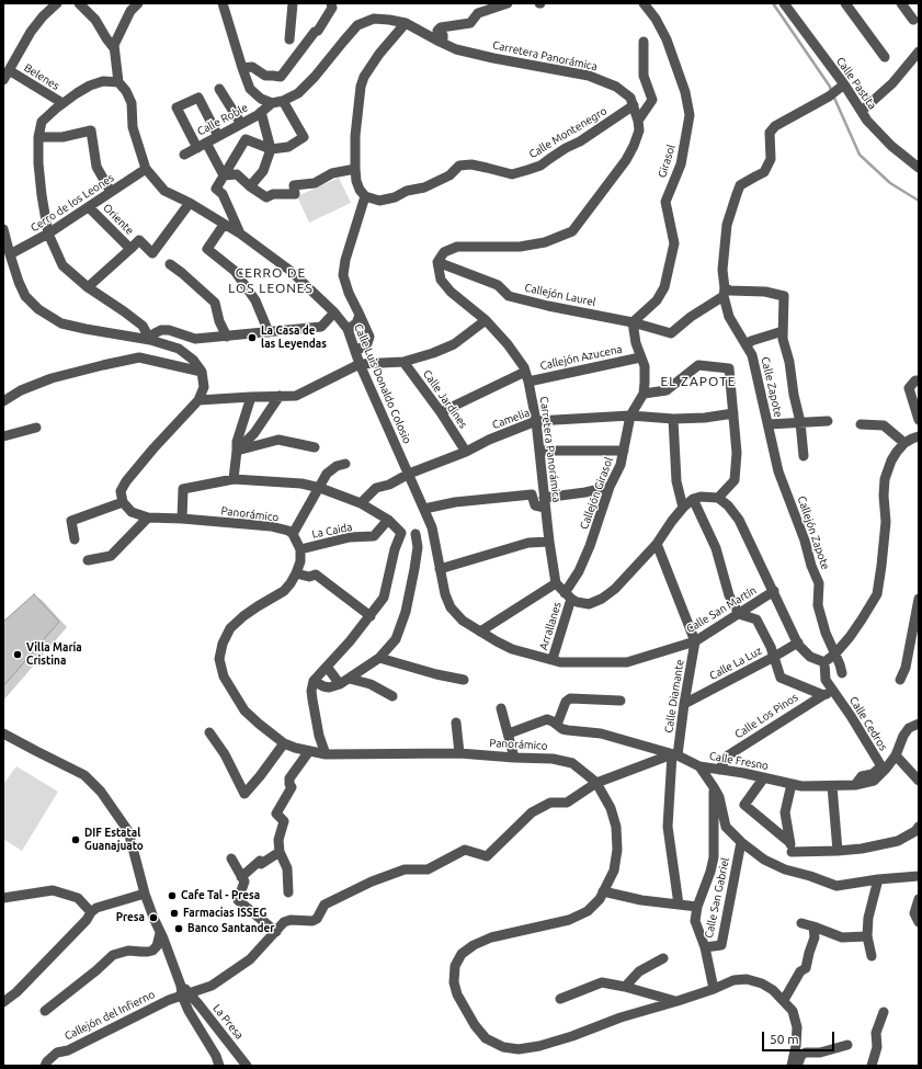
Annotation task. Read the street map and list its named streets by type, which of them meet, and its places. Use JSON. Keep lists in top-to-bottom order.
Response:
{
  "streets": {
    "street": [
      "Carretera Panorámica",
      "Belenes",
      "Calle Pastita",
      "Calle Roble",
      "Calle Montenegro",
      "Girasol",
      "Cerro de los Leones",
      "Oriente",
      "Callejón Laurel",
      "Callejón Azucena",
      "Calle Luis Donaldo Colosio",
      "Calle Zapote",
      "Calle Jardines",
      "Camelia",
      "Callejón Girasol",
      "Panorámico",
      "La Caida",
      "Callejón Zapote",
      "Calle San Martín",
      "Arrallanes",
      "Calle La Luz",
      "Calle Diamante",
      "Calle Los Pinos",
      "Calle Cedros",
      "Calle Fresno",
      "Calle San Gabriel",
      "Callejón del Infierno",
      "La Presa"
    ]
  },
  "crossings": [
    ["Carretera Panorámica", "Calle Roble"],
    ["Carretera Panorámica", "Calle Montenegro"],
    ["Carretera Panorámica", "Callejón Laurel"],
    ["Carretera Panorámica", "Callejón Azucena"],
    ["Carretera Panorámica", "Camelia"],
    ["Calle Pastita", "Calle Zapote"],
    ["Girasol", "Callejón Laurel"],
    ["Cerro de los Leones", "Oriente"],
    ["Cerro de los Leones", "Calle Luis Donaldo Colosio"],
    ["Callejón Azucena", "Calle Jardines"],
    ["Calle Luis Donaldo Colosio", "Camelia"],
    ["Calle Luis Donaldo Colosio", "Calle San Martín"],
    ["Calle Luis Donaldo Colosio", "Arrallanes"],
    ["Calle Zapote", "Callejón Zapote"],
    ["Calle Jardines", "Camelia"],
    ["Camelia", "Callejón Girasol"],
    ["Callejón Girasol", "Arrallanes"],
    ["Panorámico", "La Caida"],
    ["Panorámico", "Callejón del Infierno"],
    ["Calle San Martín", "Arrallanes"],
    ["Calle San Martín", "Calle Diamante"],
    ["Calle La Luz", "Calle Diamante"],
    ["Calle Diamante", "Calle Fresno"],
    ["Calle Los Pinos", "Calle Cedros"],
    ["Calle Los Pinos", "Calle Fresno"],
    ["Calle Cedros", "Calle Fresno"],
    ["Callejón del Infierno", "La Presa"]
  ],
  "districts": ["CERRO DE LOS LEONES", "EL ZAPOTE"],
  "places": [
    "La Casa de las Leyendas",
    "Villa María Cristina",
    "DIF Estatal Guanajuato",
    "Cafe Tal - Presa",
    "Farmacias ISSEG",
    "Presa",
    "Banco Santander"
  ],
  "scale_bar": "50 m"
}
